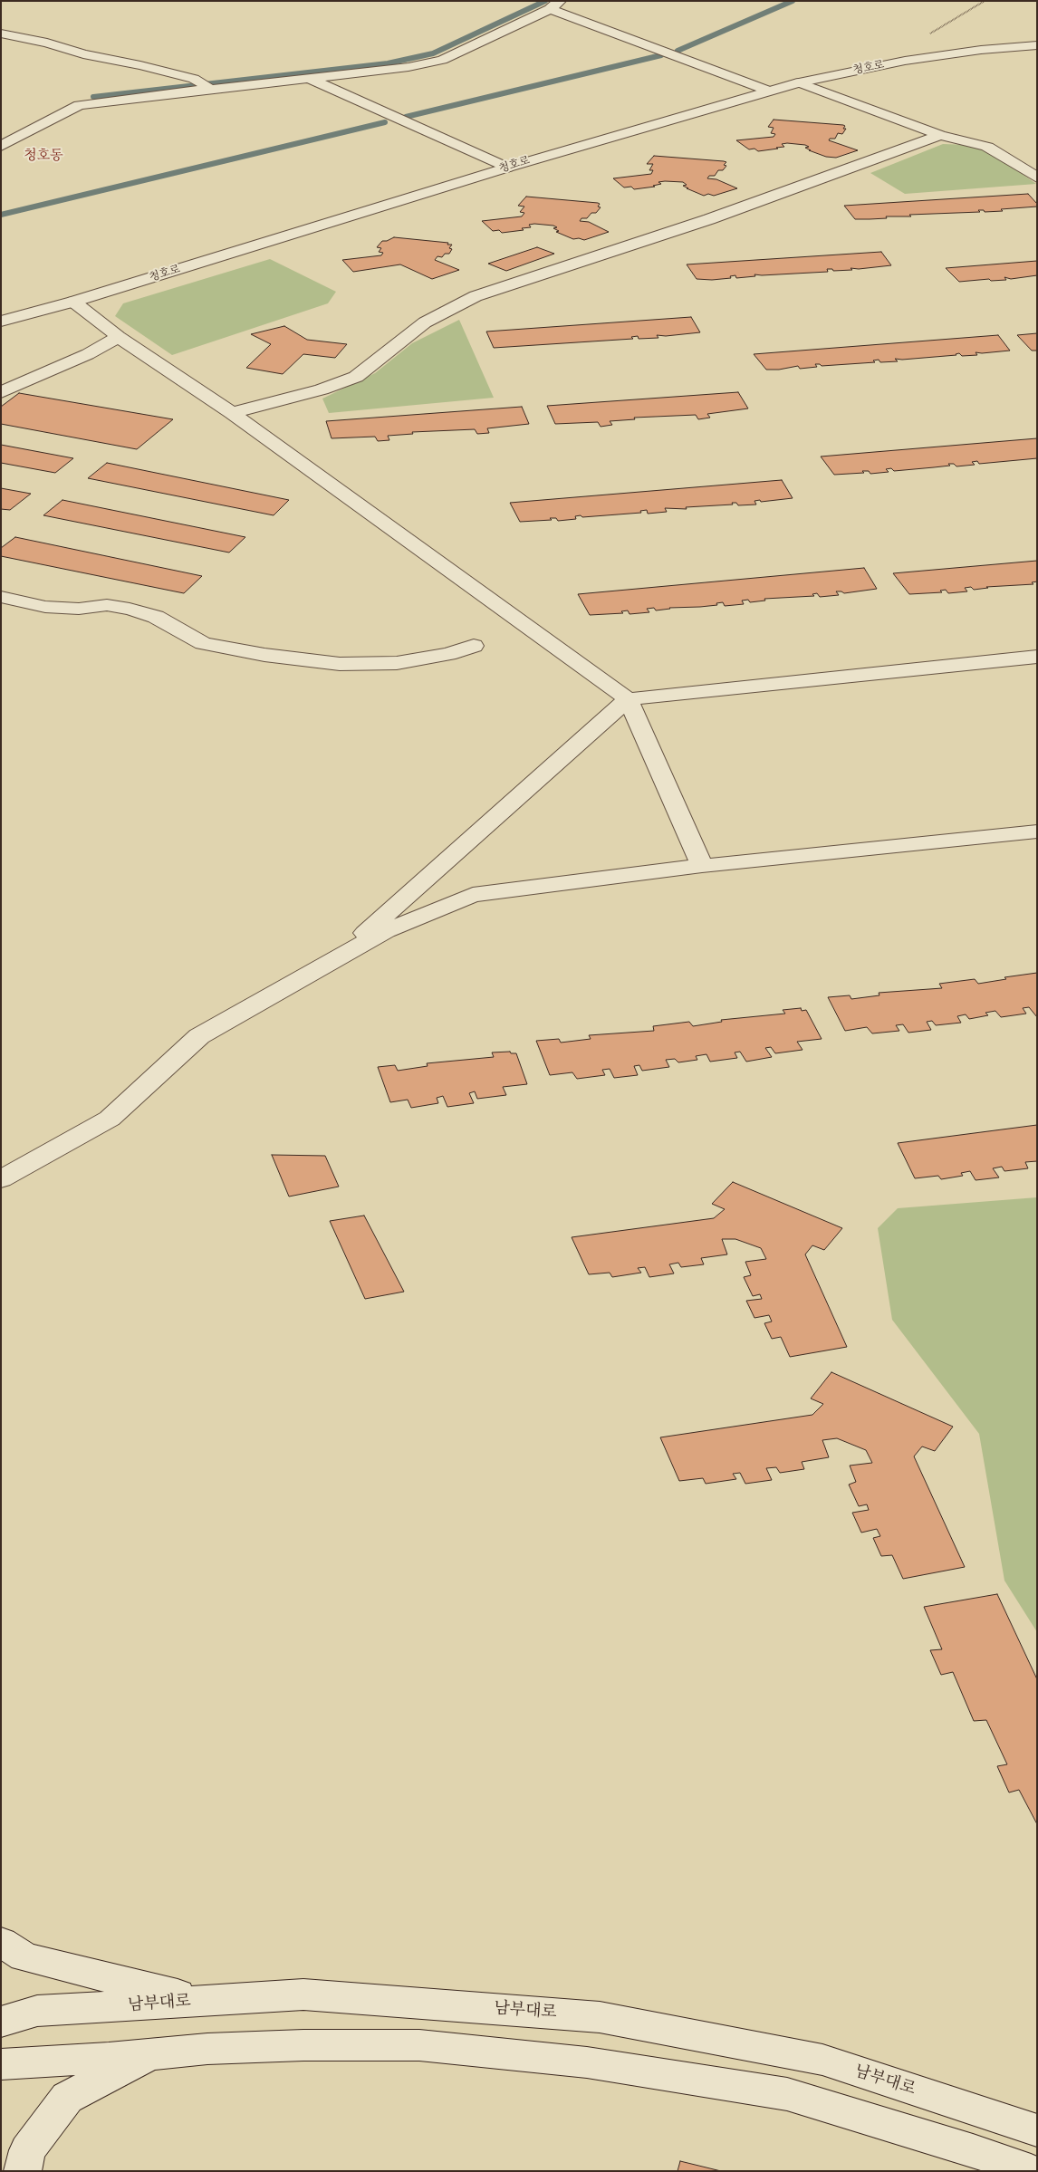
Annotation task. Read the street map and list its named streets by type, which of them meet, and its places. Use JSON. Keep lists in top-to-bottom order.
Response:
{
  "streets": {
    "street": ["청호로", "남부대로"]
  },
  "districts": ["청호동"]
}
